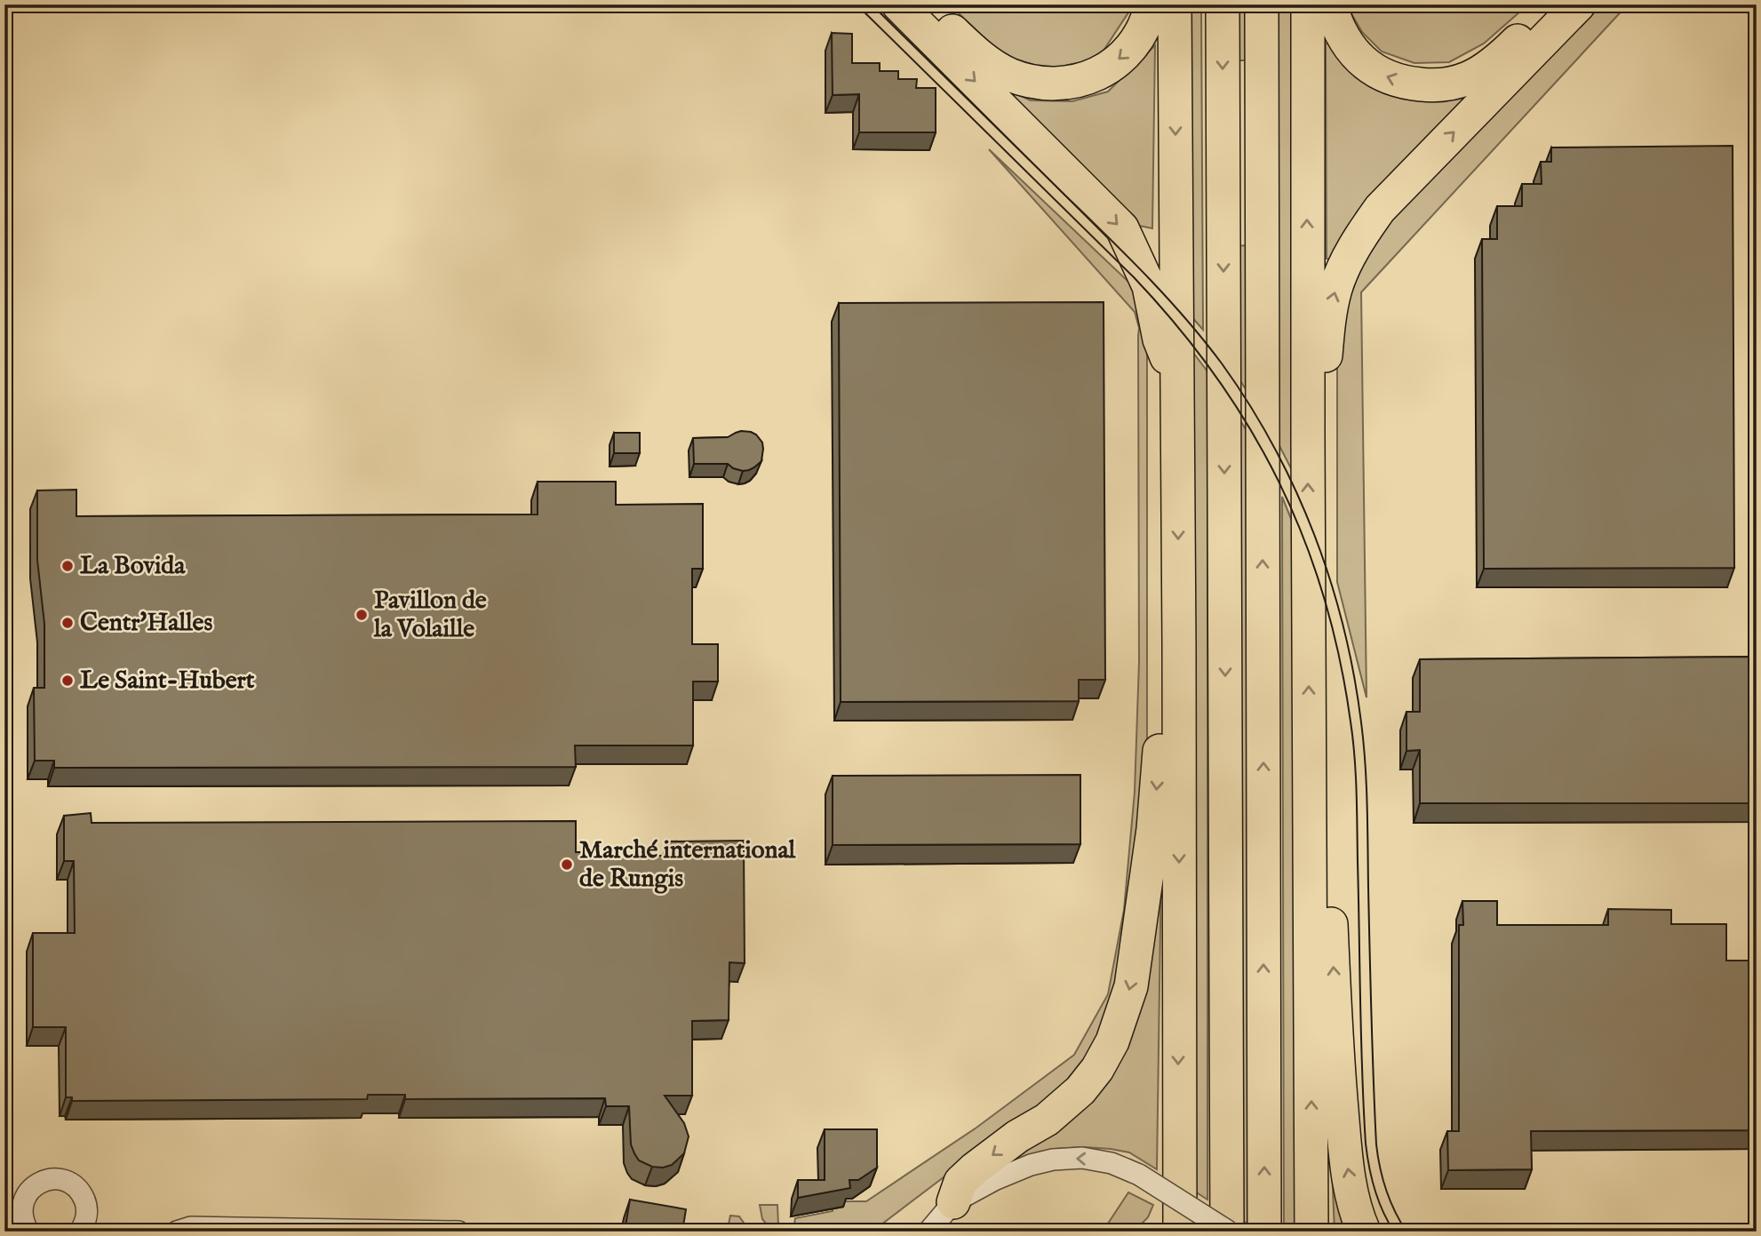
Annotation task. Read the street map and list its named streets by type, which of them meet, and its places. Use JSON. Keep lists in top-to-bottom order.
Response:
{
  "places": [
    "La Bovida",
    "Pavillon de la Volaille",
    "Centr'Halles",
    "Le Saint-Hubert",
    "Marché international de Rungis"
  ]
}
